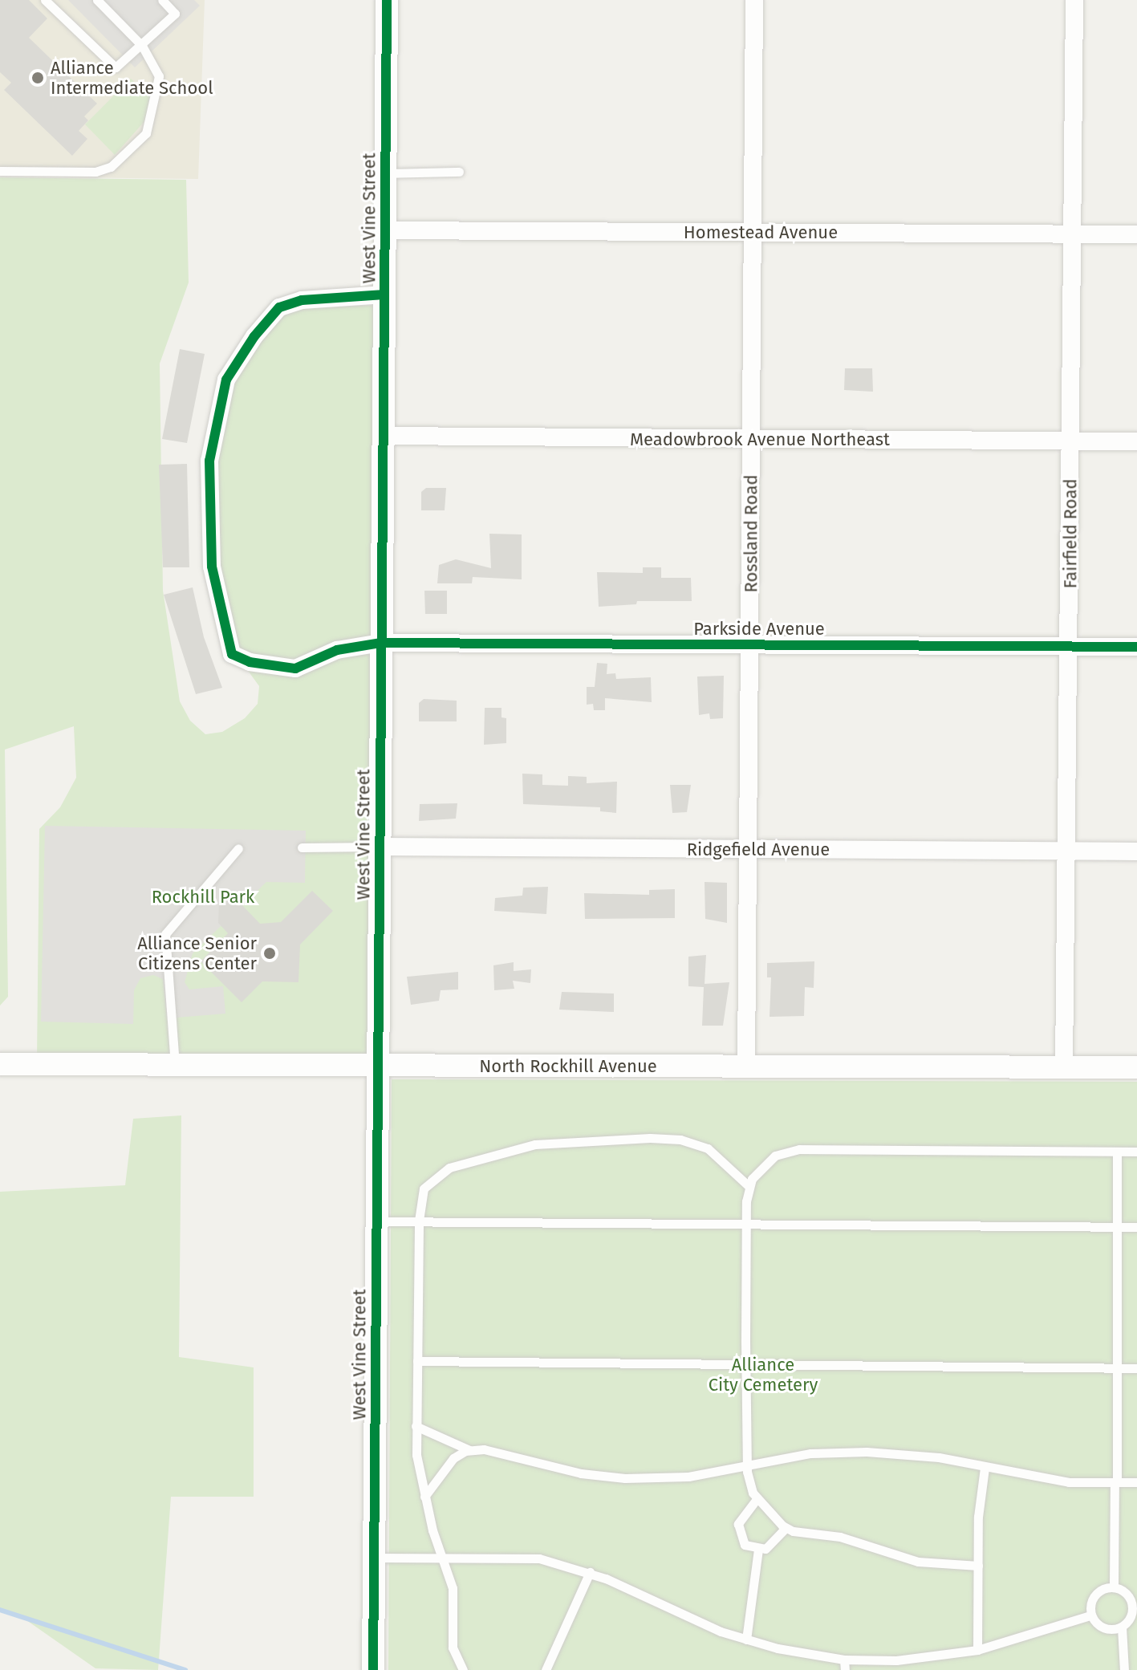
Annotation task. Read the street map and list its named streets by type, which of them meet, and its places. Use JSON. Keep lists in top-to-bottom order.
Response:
{
  "streets": {
    "street": [
      "West Vine Street",
      "Homestead Avenue",
      "Meadowbrook Avenue Northeast",
      "Rossland Road",
      "Fairfield Road",
      "Parkside Avenue",
      "Ridgefield Avenue",
      "North Rockhill Avenue"
    ]
  },
  "crossings": [
    ["West Vine Street", "Homestead Avenue"],
    ["West Vine Street", "Meadowbrook Avenue Northeast"],
    ["West Vine Street", "Parkside Avenue"],
    ["West Vine Street", "Ridgefield Avenue"],
    ["West Vine Street", "North Rockhill Avenue"],
    ["Homestead Avenue", "Rossland Road"],
    ["Homestead Avenue", "Fairfield Road"],
    ["Meadowbrook Avenue Northeast", "Rossland Road"],
    ["Meadowbrook Avenue Northeast", "Fairfield Road"],
    ["Rossland Road", "Parkside Avenue"],
    ["Rossland Road", "Ridgefield Avenue"],
    ["Rossland Road", "North Rockhill Avenue"],
    ["Fairfield Road", "Parkside Avenue"],
    ["Fairfield Road", "Ridgefield Avenue"],
    ["Fairfield Road", "North Rockhill Avenue"]
  ],
  "parks": ["Rockhill Park", "Alliance City Cemetery"],
  "places": ["Alliance Intermediate School", "Alliance Senior Citizens Center"]
}
